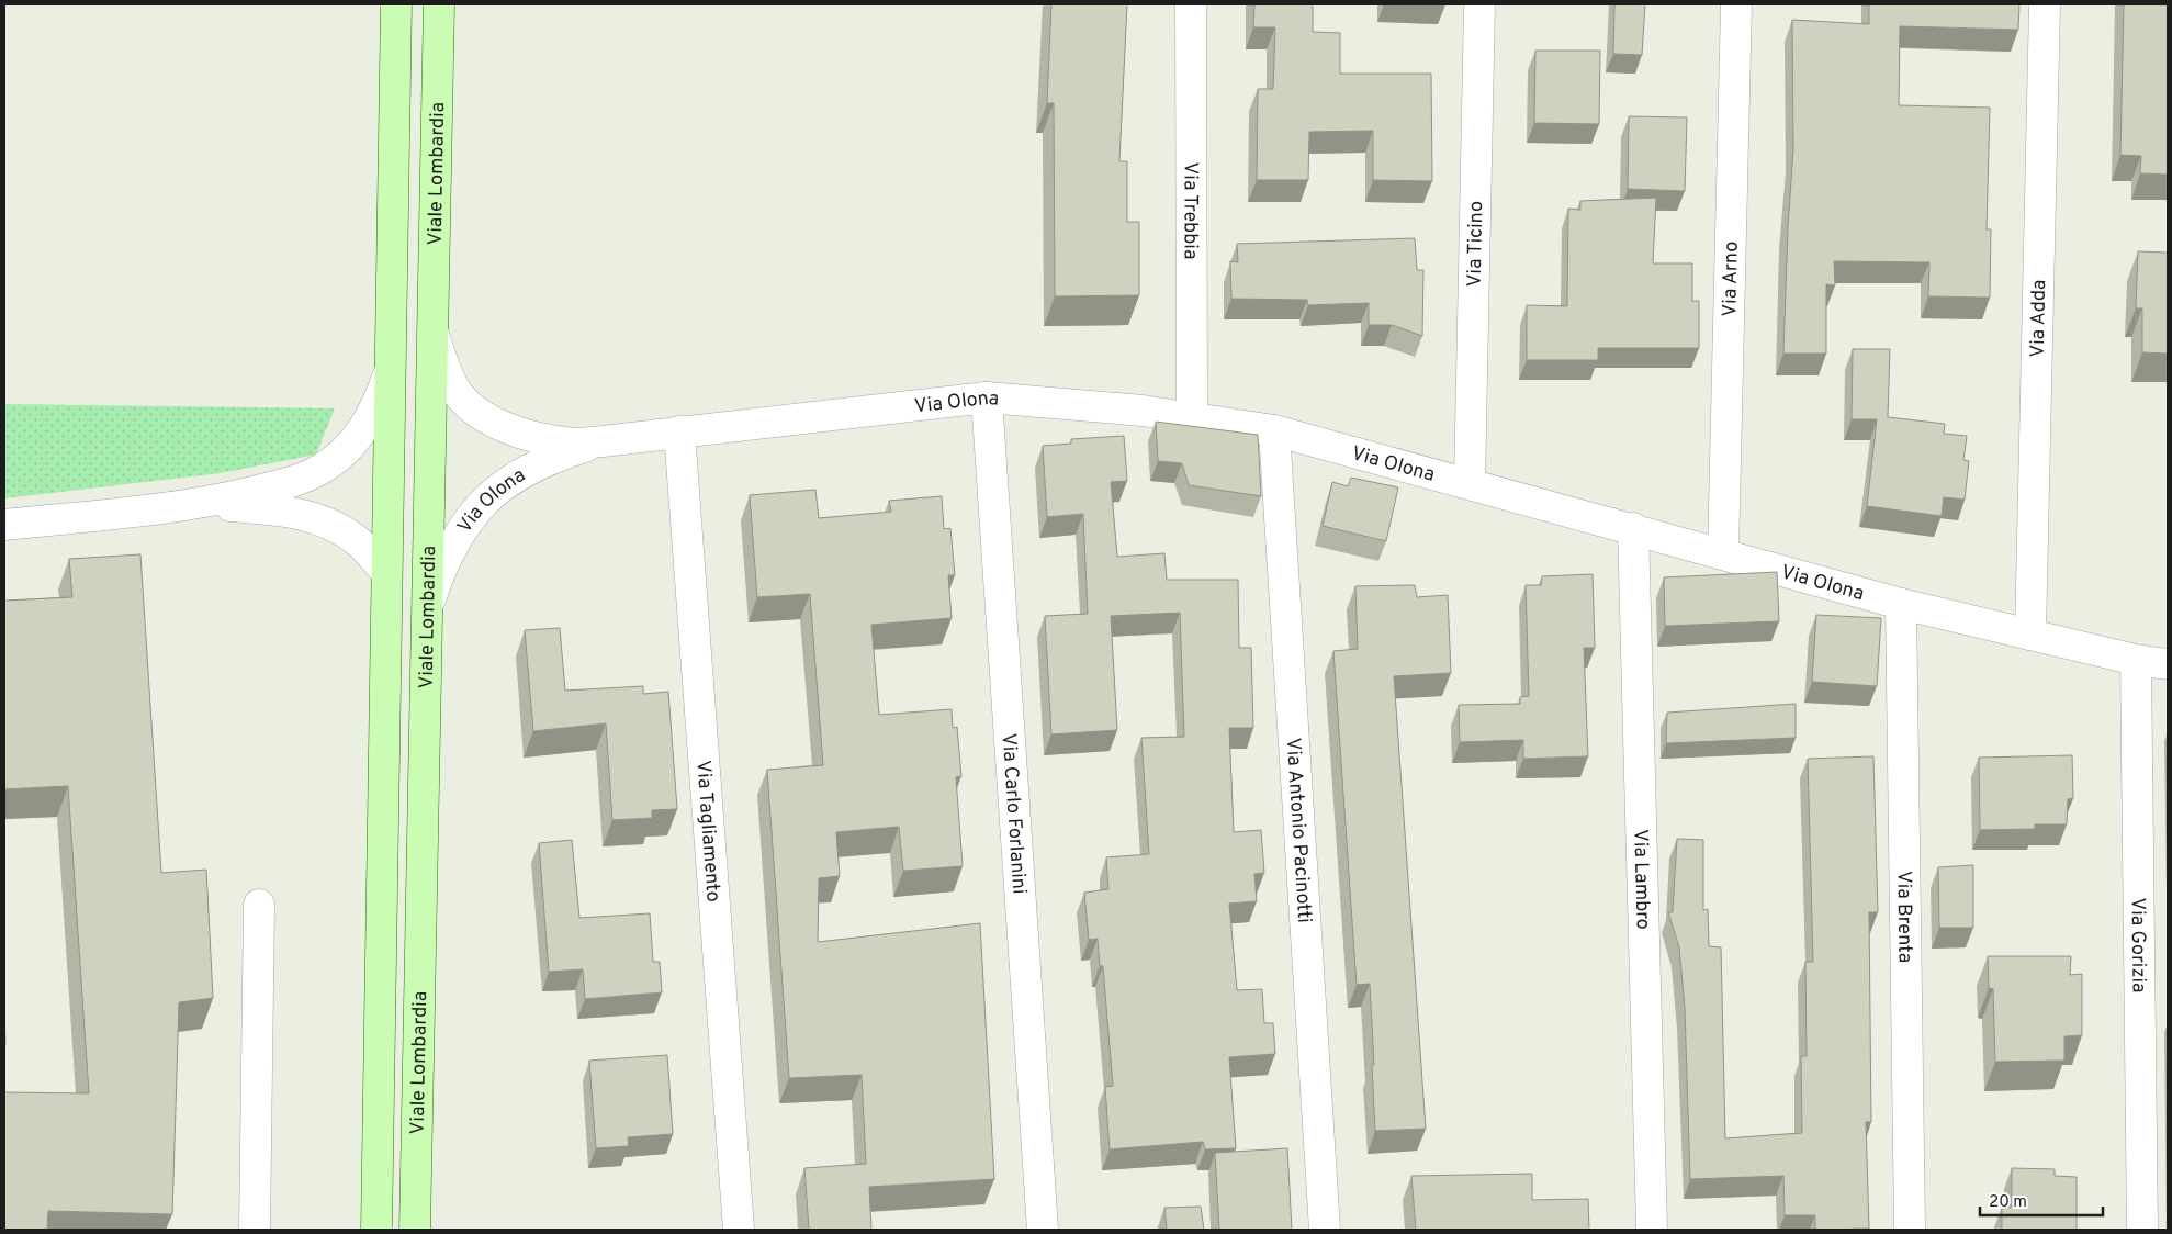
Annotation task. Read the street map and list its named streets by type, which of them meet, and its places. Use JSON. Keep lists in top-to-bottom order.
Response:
{
  "streets": {
    "main road": ["Viale Lombardia"],
    "street": [
      "Via Trebbia",
      "Via Ticino",
      "Via Arno",
      "Via Adda",
      "Via Olona",
      "Via Carlo Forlanini",
      "Via Antonio Pacinotti",
      "Via Tagliamento",
      "Via Lambro",
      "Via Brenta",
      "Via Gorizia"
    ]
  },
  "crossings": [
    ["Viale Lombardia", "Via Olona"],
    ["Via Trebbia", "Via Olona"],
    ["Via Ticino", "Via Olona"],
    ["Via Arno", "Via Olona"],
    ["Via Adda", "Via Olona"],
    ["Via Olona", "Via Carlo Forlanini"],
    ["Via Olona", "Via Antonio Pacinotti"],
    ["Via Olona", "Via Tagliamento"],
    ["Via Olona", "Via Lambro"],
    ["Via Olona", "Via Brenta"],
    ["Via Olona", "Via Gorizia"]
  ],
  "scale_bar": "20 m"
}
